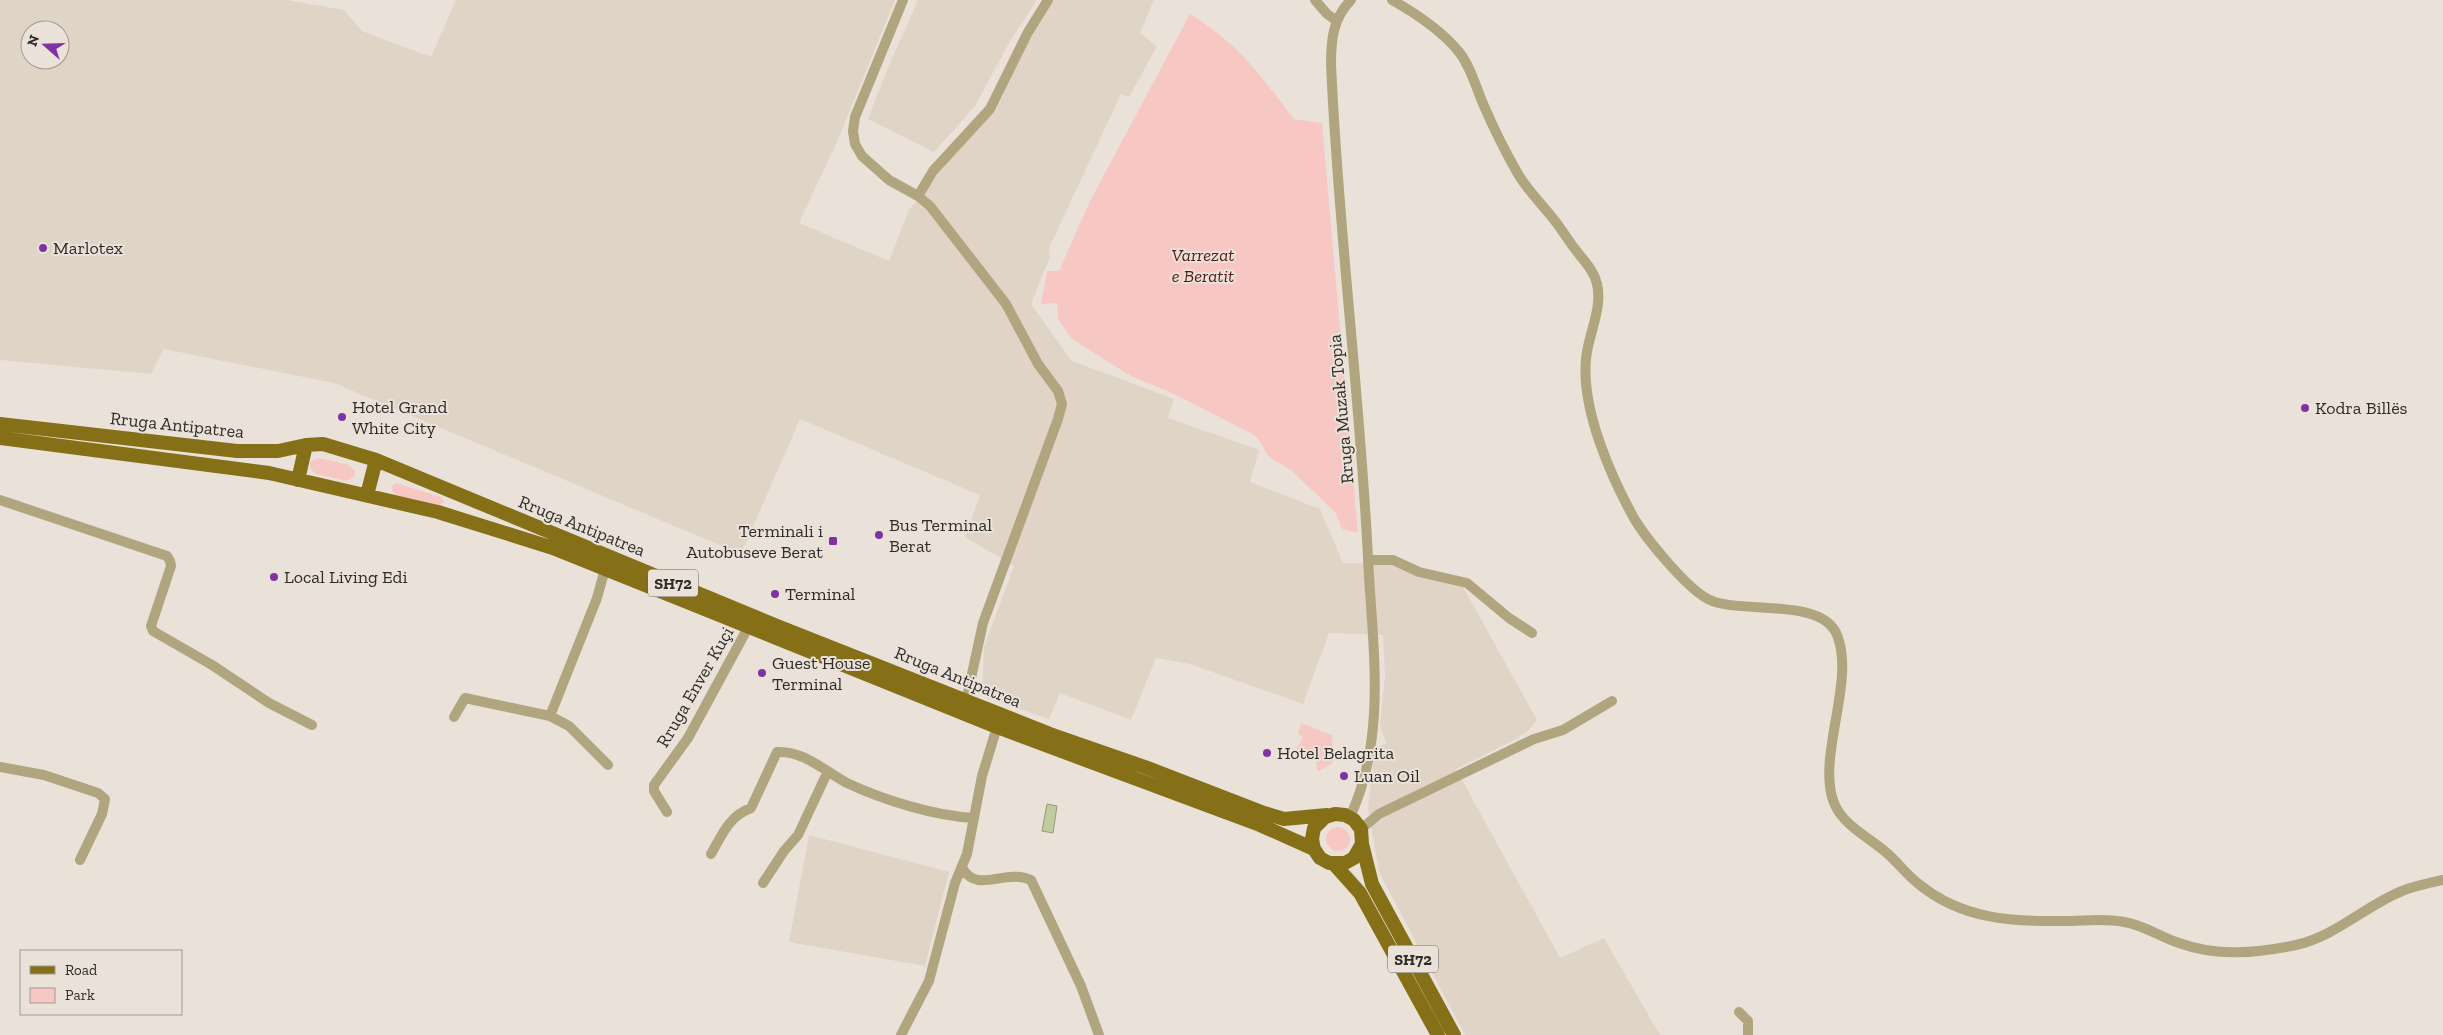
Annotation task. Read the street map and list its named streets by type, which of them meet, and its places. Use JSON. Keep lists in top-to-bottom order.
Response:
{
  "streets": {
    "main road": ["Rruga Antipatrea", "SH72"],
    "street": ["Rruga Muzak Topia", "Rruga Enver Kuçi"]
  },
  "crossings": [
    ["Rruga Muzak Topia", "Rruga Antipatrea"],
    ["Rruga Muzak Topia", "SH72"],
    ["Rruga Antipatrea", "SH72"],
    ["Rruga Antipatrea", "Rruga Enver Kuçi"]
  ],
  "parks": ["Varrezat e Beratit"],
  "places": {
    "other": [
      "Marlotex",
      "Kodra Billës",
      "Hotel Grand White City",
      "Bus Terminal Berat",
      "Local Living Edi",
      "Terminal",
      "Guest House Terminal",
      "Hotel Belagrita",
      "Luan Oil"
    ],
    "transit": ["Terminali i Autobuseve Berat"]
  },
  "legend": ["Road", "Park"],
  "north": "left"
}
